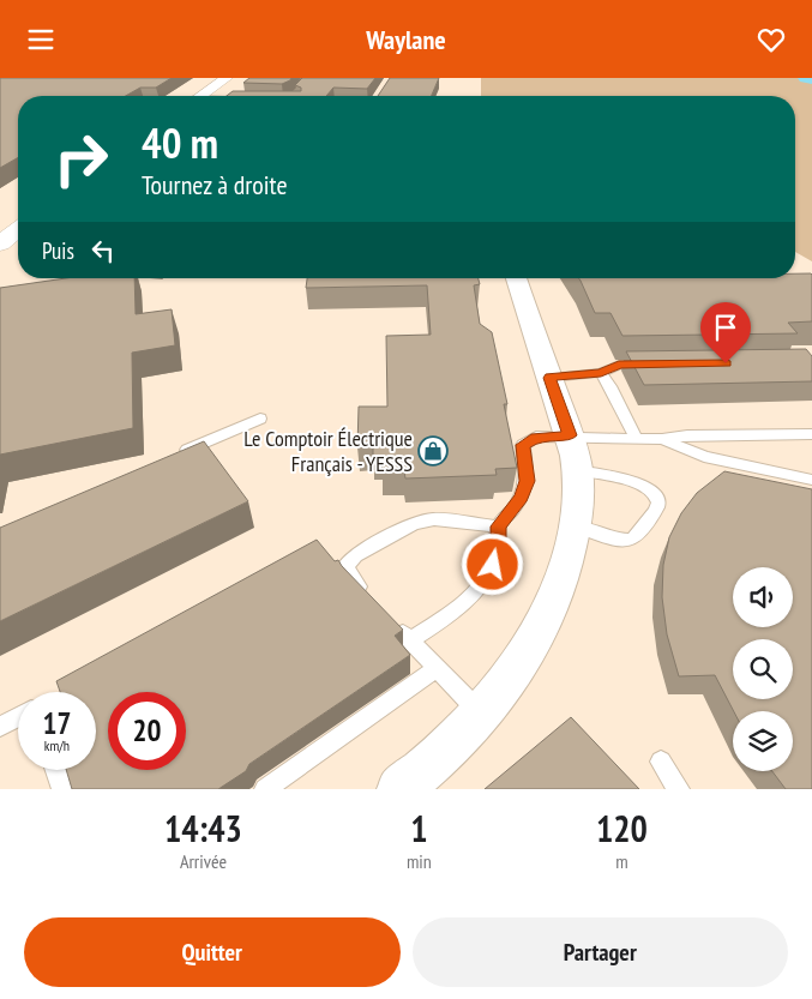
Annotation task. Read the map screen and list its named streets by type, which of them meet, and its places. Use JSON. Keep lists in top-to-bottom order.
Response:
{
  "places": {
    "shop": ["Le Comptoir Électrique Français - YESSS"]
  },
  "page": {
    "header": "Waylane",
    "turn": ["40 m", "Tournez à droite"],
    "then": "Puis",
    "speed": "17 km/h",
    "limit": "20",
    "eta": [
      "14:43",
      "Arrivée",
      "1",
      "min",
      "120",
      "m"
    ],
    "buttons": ["Quitter", "Partager"]
  }
}
